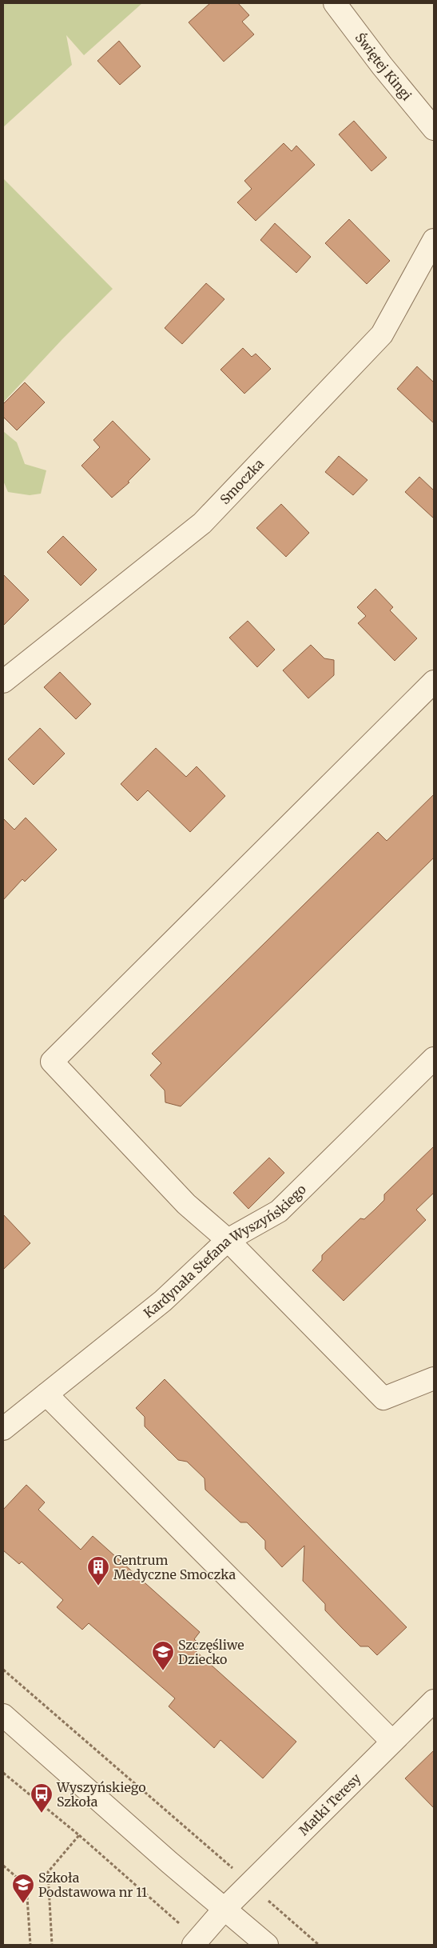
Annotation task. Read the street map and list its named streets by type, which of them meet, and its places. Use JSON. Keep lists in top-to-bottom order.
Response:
{
  "streets": {
    "street": [
      "Świętej Kingi",
      "Smoczka",
      "Kardynała Stefana Wyszyńskiego",
      "Matki Teresy"
    ]
  },
  "places": {
    "building": ["Centrum Medyczne Smoczka"],
    "school or university": ["Szczęśliwe Dziecko", "Szkoła Podstawowa nr 11"],
    "bus stop": ["Wyszyńskiego Szkoła"]
  }
}
